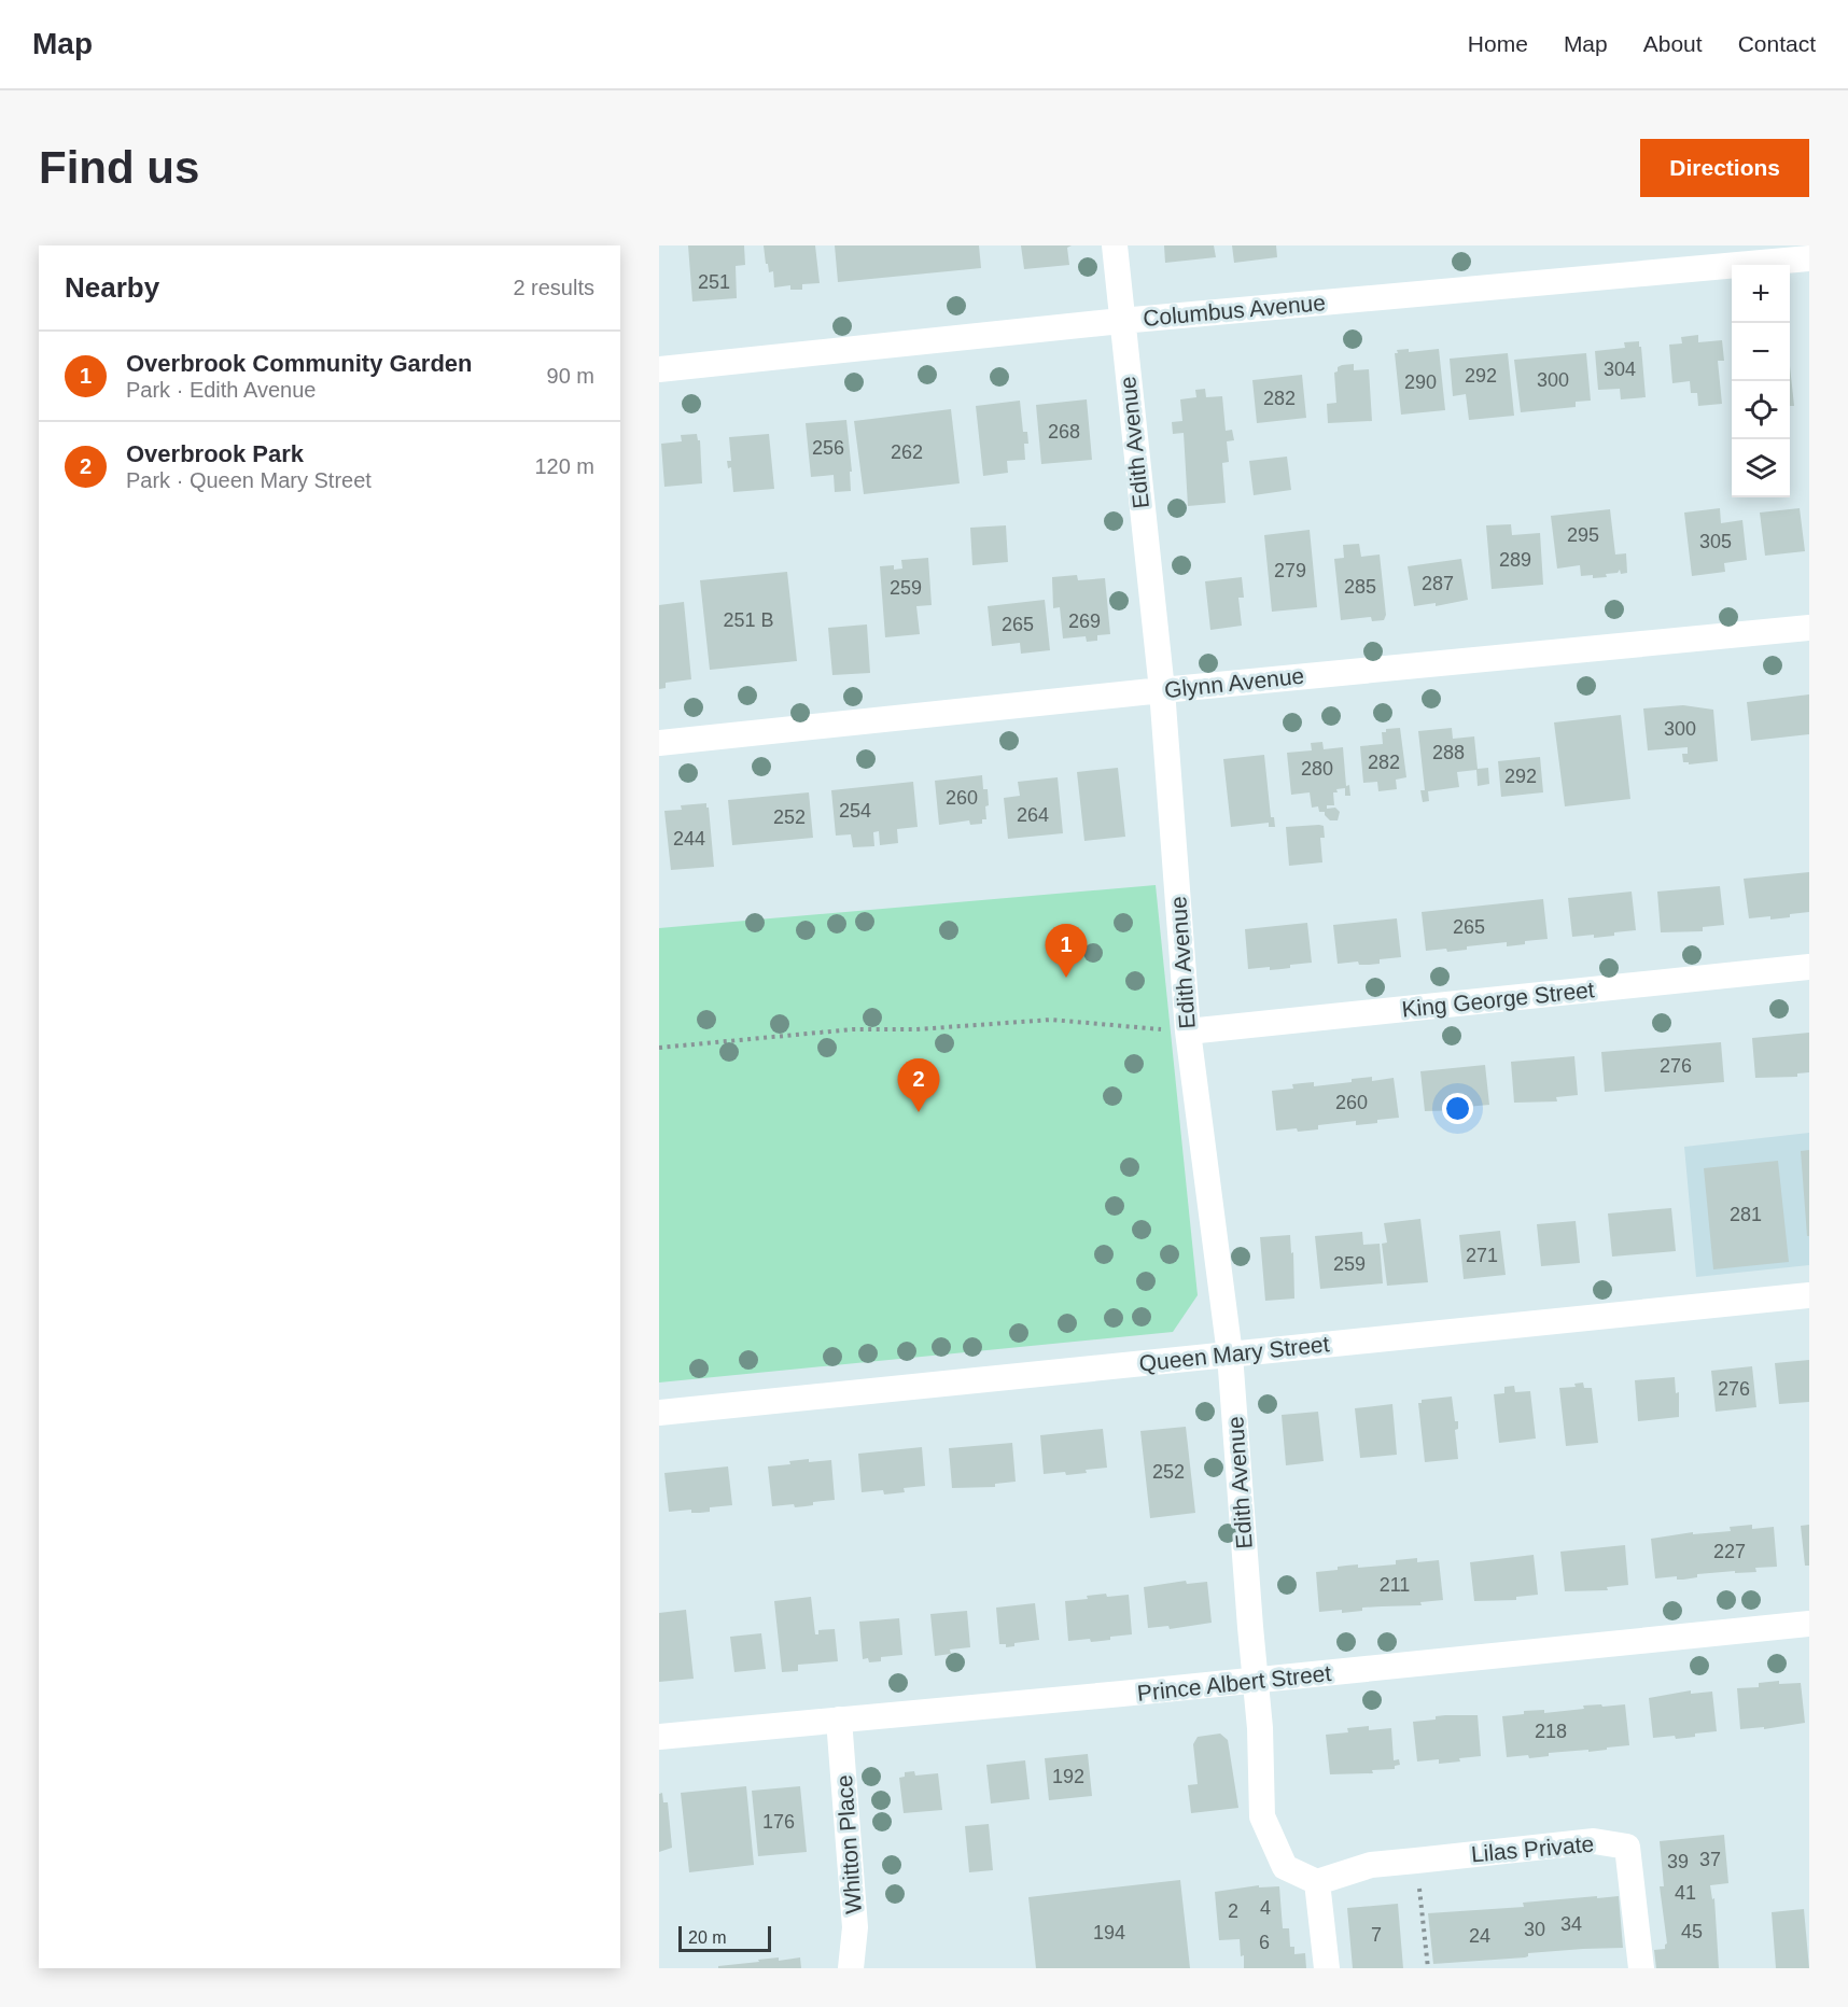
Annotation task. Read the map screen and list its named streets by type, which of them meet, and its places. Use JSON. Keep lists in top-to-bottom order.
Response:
{
  "streets": {
    "street": [
      "Columbus Avenue",
      "Edith Avenue",
      "Glynn Avenue",
      "King George Street",
      "Queen Mary Street",
      "Prince Albert Street",
      "Whitton Place",
      "Lilas Private"
    ]
  },
  "crossings": [
    ["Columbus Avenue", "Edith Avenue"],
    ["Edith Avenue", "Glynn Avenue"],
    ["Edith Avenue", "King George Street"],
    ["Edith Avenue", "Queen Mary Street"],
    ["Edith Avenue", "Prince Albert Street"],
    ["Edith Avenue", "Lilas Private"],
    ["Prince Albert Street", "Whitton Place"]
  ],
  "house_numbers": [
    "251",
    "304",
    "292",
    "300",
    "290",
    "282",
    "268",
    "256",
    "262",
    "295",
    "305",
    "289",
    "279",
    "287",
    "285",
    "259",
    "251 B",
    "269",
    "265",
    "300",
    "288",
    "282",
    "280",
    "292",
    "260",
    "254",
    "264",
    "252",
    "244",
    "265",
    "276",
    "260",
    "281",
    "271",
    "259",
    "276",
    "252",
    "227",
    "211",
    "218",
    "192",
    "176",
    "37",
    "39",
    "41",
    "4",
    "2",
    "34",
    "30",
    "45",
    "194",
    "7",
    "24",
    "6"
  ],
  "scale_bar": "20 m",
  "page": {
    "header": "Map",
    "nav": [
      "Home",
      "Map",
      "About",
      "Contact"
    ],
    "buttons": "Directions",
    "title": "Find us",
    "heading": ["Nearby", "2 results"],
    "map_buttons": ["+", "−"],
    "list": [
      {
        "mark": "1",
        "name": "Overbrook Community Garden",
        "note": "Park · Edith Avenue",
        "value": "90 m"
      },
      {
        "mark": "2",
        "name": "Overbrook Park",
        "note": "Park · Queen Mary Street",
        "value": "120 m"
      }
    ],
    "pins": ["1", "2"],
    "scale": "20 m"
  }
}
